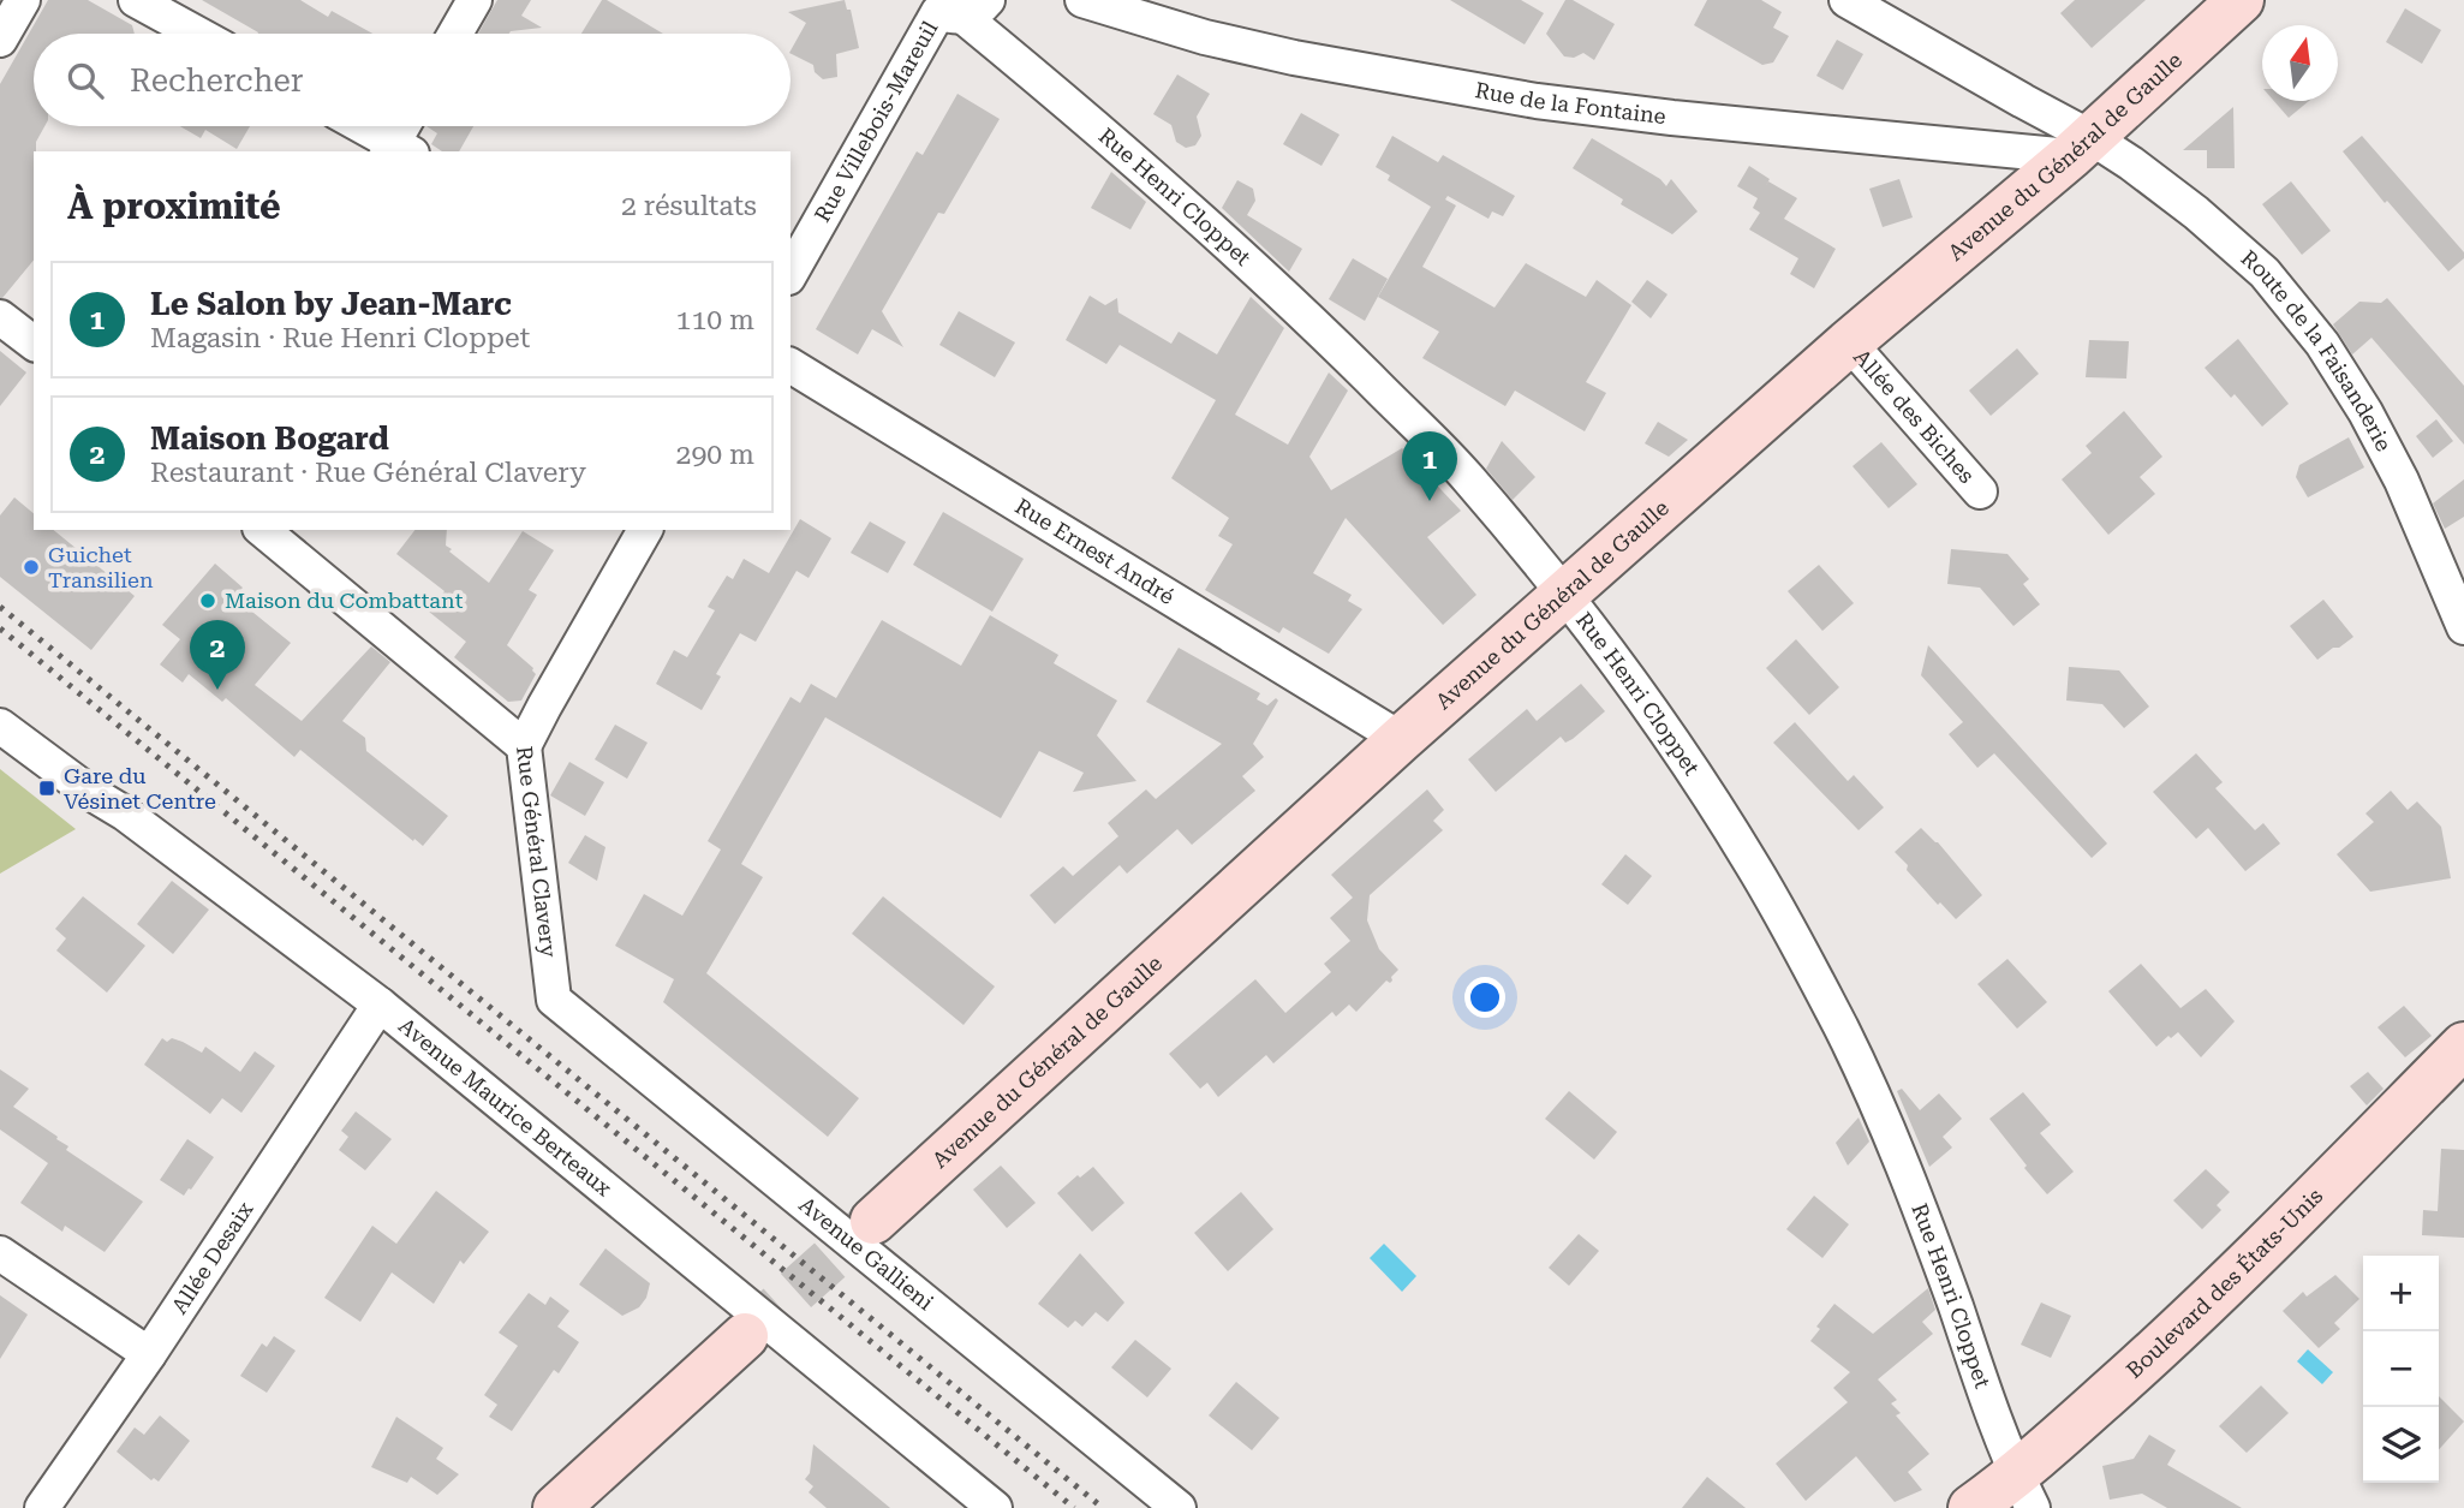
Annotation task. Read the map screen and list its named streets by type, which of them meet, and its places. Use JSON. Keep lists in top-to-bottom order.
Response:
{
  "streets": {
    "street": [
      "Rue de la Fontaine",
      "Rue Villebois-Mareuil",
      "Avenue du Général de Gaulle",
      "Rue Henri Cloppet",
      "Route de la Faisanderie",
      "Allée des Biches",
      "Rue Ernest André",
      "Rue Général Clavery",
      "Avenue Maurice Berteaux",
      "Avenue Gallieni",
      "Allée Desaix",
      "Boulevard des États-Unis"
    ]
  },
  "crossings": [
    ["Rue de la Fontaine", "Avenue du Général de Gaulle"],
    ["Rue de la Fontaine", "Route de la Faisanderie"],
    ["Rue Villebois-Mareuil", "Rue Henri Cloppet"],
    ["Avenue du Général de Gaulle", "Rue Henri Cloppet"],
    ["Avenue du Général de Gaulle", "Route de la Faisanderie"],
    ["Avenue du Général de Gaulle", "Allée des Biches"],
    ["Avenue du Général de Gaulle", "Rue Ernest André"],
    ["Rue Henri Cloppet", "Boulevard des États-Unis"],
    ["Rue Général Clavery", "Avenue Gallieni"],
    ["Avenue Maurice Berteaux", "Allée Desaix"]
  ],
  "places": {
    "other": ["Guichet Transilien", "Maison du Combattant"],
    "transit": ["Gare du Vésinet Centre"]
  },
  "north": "top",
  "page": {
    "search": "Rechercher",
    "heading": ["À proximité", "2 résultats"],
    "list": [
      {
        "mark": "1",
        "name": "Le Salon by Jean-Marc",
        "note": "Magasin · Rue Henri Cloppet",
        "value": "110 m"
      },
      {
        "mark": "2",
        "name": "Maison Bogard",
        "note": "Restaurant · Rue Général Clavery",
        "value": "290 m"
      }
    ],
    "pins": ["1", "2"],
    "map_buttons": ["+", "−"]
  }
}
